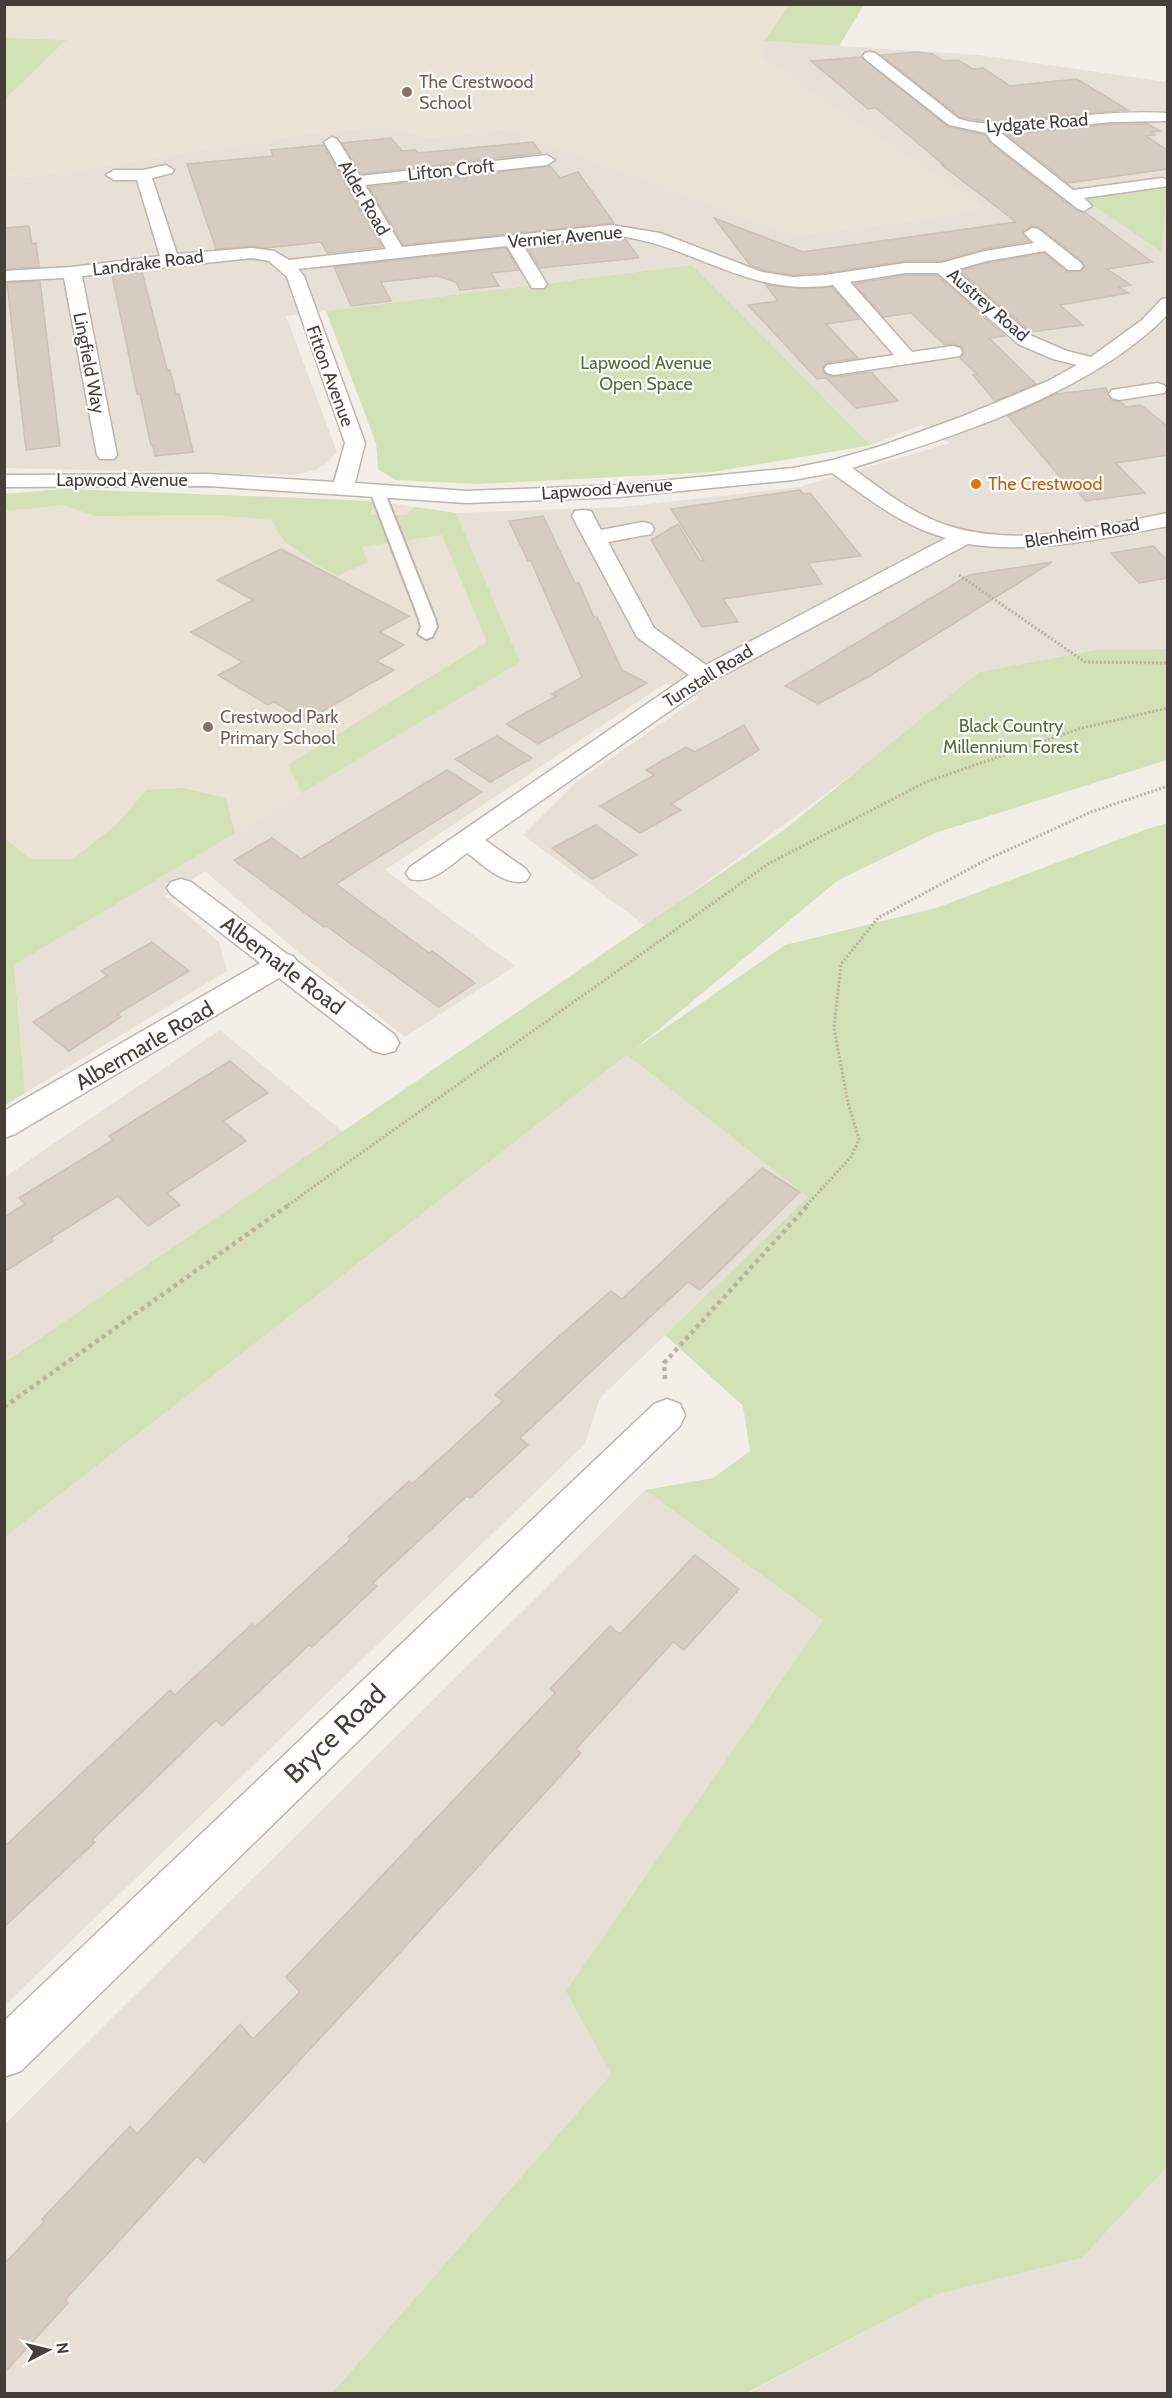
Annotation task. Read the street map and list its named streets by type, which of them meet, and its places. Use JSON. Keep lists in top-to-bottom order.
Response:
{
  "streets": {
    "street": [
      "Lydgate Road",
      "Lifton Croft",
      "Alder Road",
      "Vernier Avenue",
      "Landrake Road",
      "Austrey Road",
      "Lingfield Way",
      "Fitton Avenue",
      "Lapwood Avenue",
      "Blenheim Road",
      "Tunstall Road",
      "Albemarle Road",
      "Albermarle Road",
      "Bryce Road"
    ]
  },
  "crossings": [
    ["Lifton Croft", "Alder Road"],
    ["Alder Road", "Vernier Avenue"],
    ["Vernier Avenue", "Landrake Road"],
    ["Vernier Avenue", "Austrey Road"],
    ["Vernier Avenue", "Fitton Avenue"],
    ["Landrake Road", "Lingfield Way"],
    ["Landrake Road", "Fitton Avenue"],
    ["Austrey Road", "Lapwood Avenue"],
    ["Fitton Avenue", "Lapwood Avenue"],
    ["Lapwood Avenue", "Blenheim Road"],
    ["Blenheim Road", "Tunstall Road"],
    ["Albemarle Road", "Albermarle Road"]
  ],
  "parks": ["Lapwood Avenue Open Space", "Black Country Millennium Forest"],
  "places": ["The Crestwood School", "The Crestwood", "Crestwood Park Primary School"],
  "north": "right"
}
